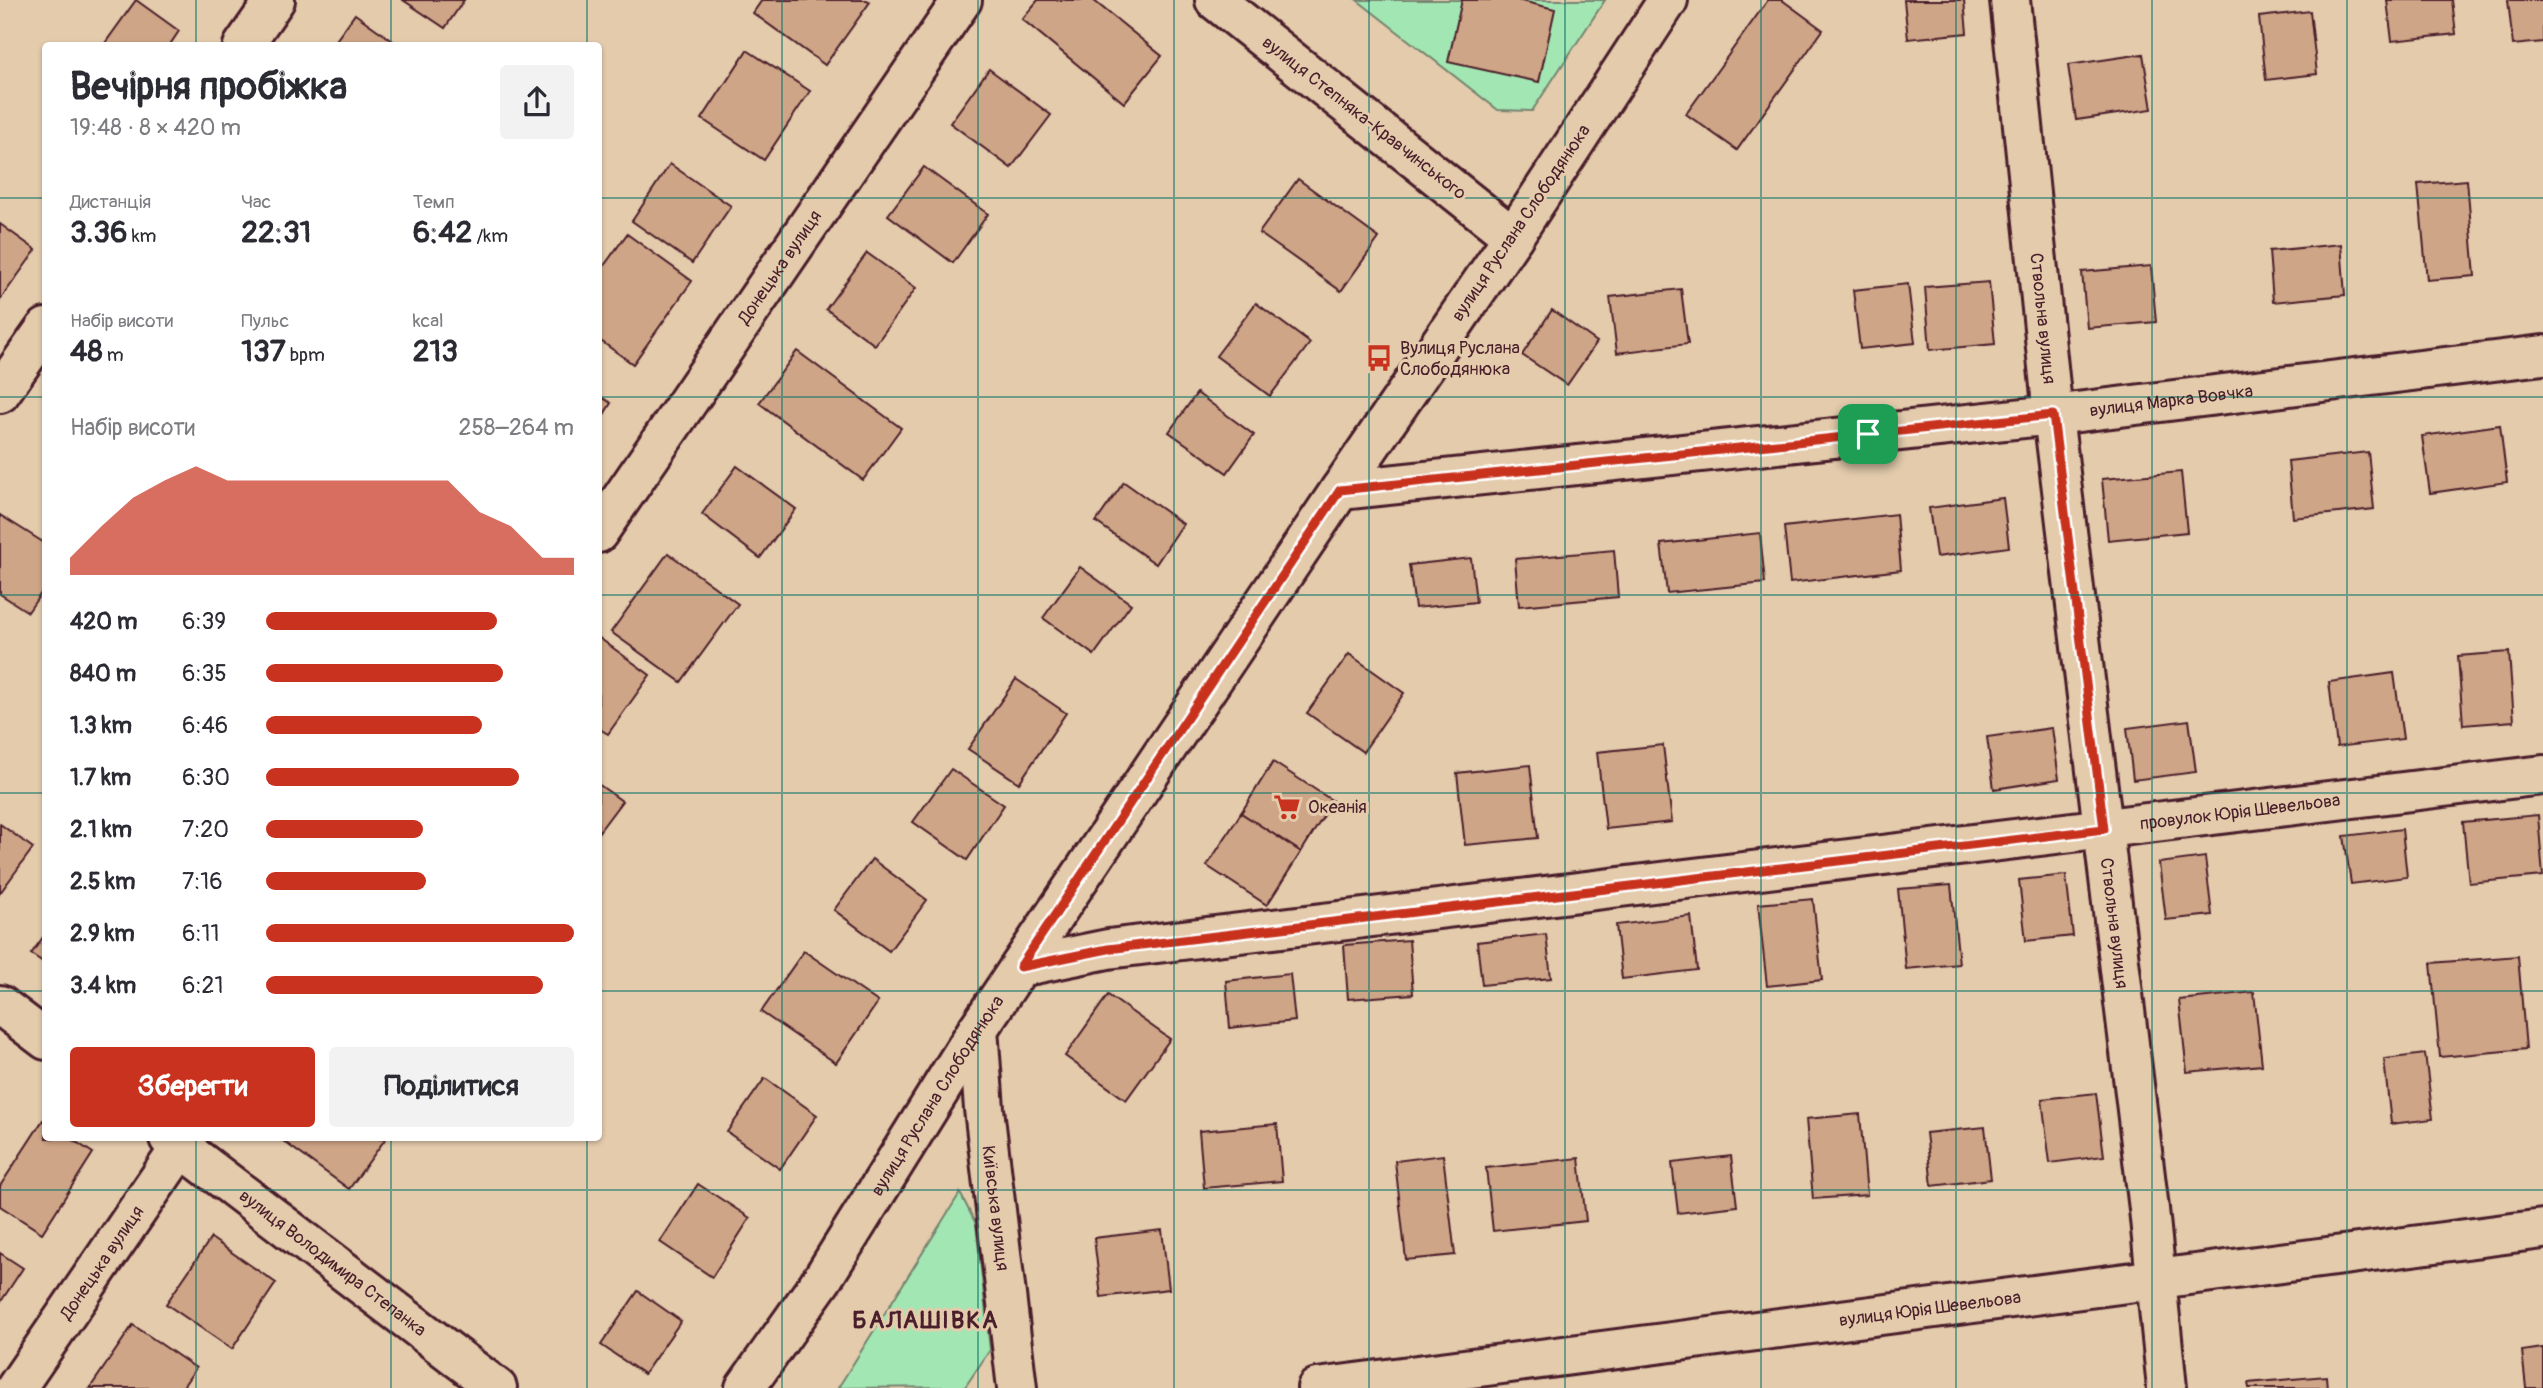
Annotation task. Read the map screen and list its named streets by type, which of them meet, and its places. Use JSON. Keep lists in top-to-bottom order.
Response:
{
  "streets": {
    "street": [
      "вулиця Степняка-Кравчинського",
      "вулиця Руслана Слободянюка",
      "Донецька вулиця",
      "Ствольна вулиця",
      "вулиця Марка Вовчка",
      "провулок Юрія Шевельова",
      "Київська вулиця",
      "вулиця Володимира Степанка",
      "вулиця Юрія Шевельова"
    ]
  },
  "crossings": [
    ["вулиця Степняка-Кравчинського", "вулиця Руслана Слободянюка"],
    ["вулиця Руслана Слободянюка", "вулиця Марка Вовчка"],
    ["вулиця Руслана Слободянюка", "провулок Юрія Шевельова"],
    ["вулиця Руслана Слободянюка", "Київська вулиця"],
    ["Донецька вулиця", "вулиця Володимира Степанка"],
    ["Ствольна вулиця", "вулиця Марка Вовчка"],
    ["Ствольна вулиця", "провулок Юрія Шевельова"],
    ["Ствольна вулиця", "вулиця Юрія Шевельова"]
  ],
  "districts": ["БАЛАШІВКА"],
  "places": {
    "bus stop": ["Вулиця Руслана Слободянюка"],
    "supermarket": ["Океанія"]
  },
  "page": {
    "heading": ["Вечірня пробіжка", "19:48 · 8 × 420 m"],
    "stats": [
      ["Дистанція", "3.36 km"],
      ["Час", "22:31"],
      ["Темп", "6:42 /km"],
      ["Набір висоти", "48 m"],
      ["Пульс", "137 bpm"],
      ["kcal", "213"]
    ],
    "chart": ["Набір висоти", "258–264 m"],
    "list": [
      {
        "name": "420 m",
        "note": "6:39"
      },
      {
        "name": "840 m",
        "note": "6:35"
      },
      {
        "name": "1.3 km",
        "note": "6:46"
      },
      {
        "name": "1.7 km",
        "note": "6:30"
      },
      {
        "name": "2.1 km",
        "note": "7:20"
      },
      {
        "name": "2.5 km",
        "note": "7:16"
      },
      {
        "name": "2.9 km",
        "note": "6:11"
      },
      {
        "name": "3.4 km",
        "note": "6:21"
      }
    ],
    "buttons": ["Зберегти", "Поділитися"]
  }
}
